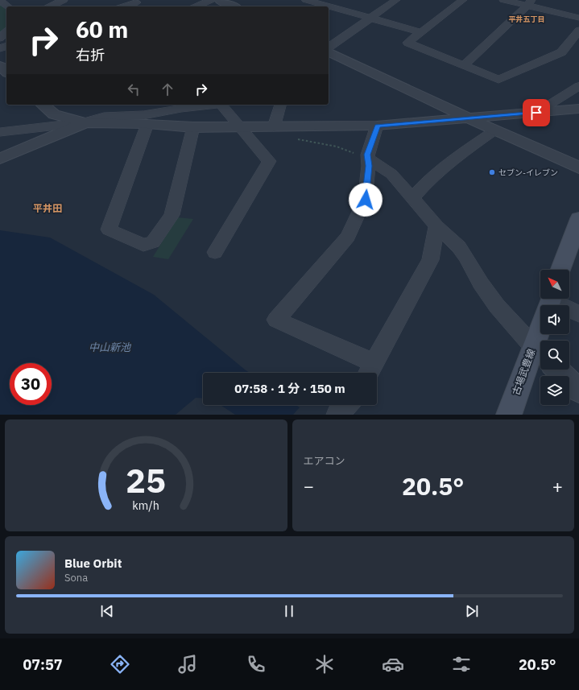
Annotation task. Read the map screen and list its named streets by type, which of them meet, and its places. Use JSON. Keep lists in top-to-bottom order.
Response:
{
  "streets": {
    "main road": ["古場武豊線"]
  },
  "districts": ["平井五丁目", "平井田"],
  "water": ["中山新池"],
  "places": ["セブン-イレブン"],
  "north": "top left",
  "page": {
    "turn": ["60 m", "右折"],
    "limit": "30",
    "trip": "07:58 · 1 分 · 150 m",
    "tile": "エアコン",
    "heat": ["−", "20.5°", "+"],
    "song": ["Blue Orbit", "Sona"],
    "tabs": ["07:57", "20.5°"],
    "gauge": ["25", "km/h"]
  }
}
